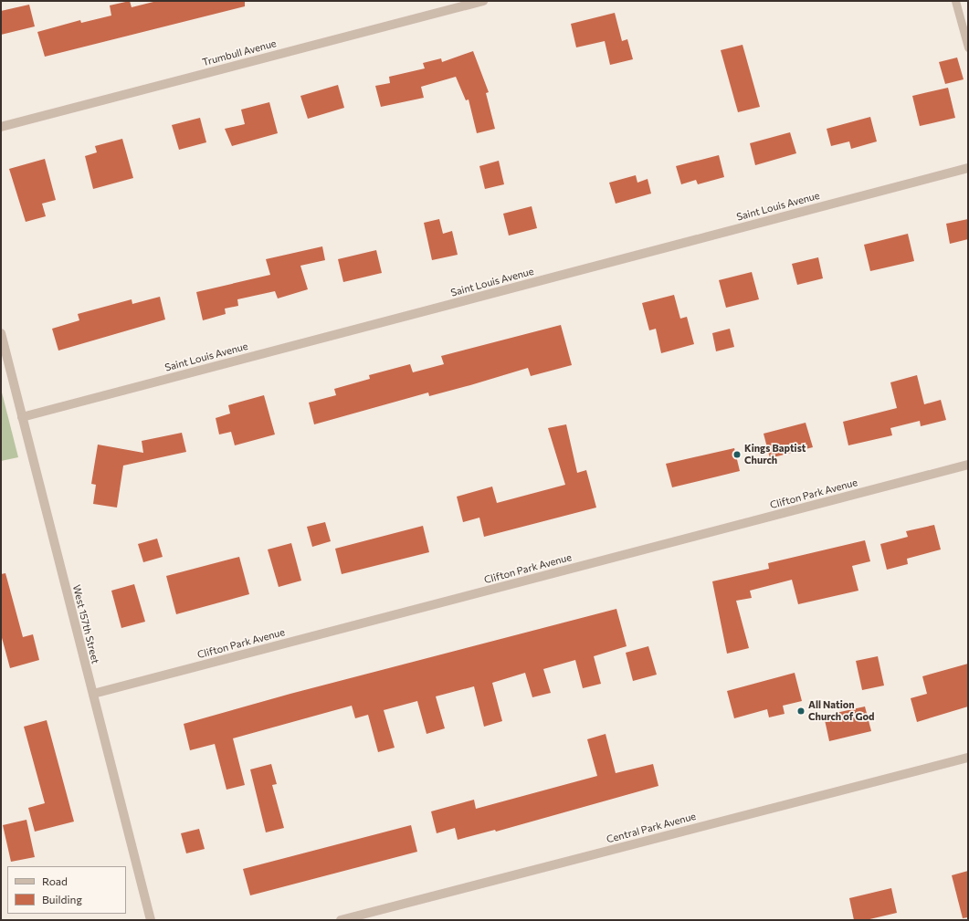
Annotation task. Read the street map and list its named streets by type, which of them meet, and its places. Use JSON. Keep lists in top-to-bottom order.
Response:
{
  "streets": {
    "street": [
      "Trumbull Avenue",
      "Saint Louis Avenue",
      "Clifton Park Avenue",
      "West 157th Street",
      "Central Park Avenue"
    ]
  },
  "crossings": [
    ["Saint Louis Avenue", "West 157th Street"],
    ["Clifton Park Avenue", "West 157th Street"]
  ],
  "places": ["Kings Baptist Church", "All Nation Church of God"],
  "legend": ["Road", "Building"]
}
